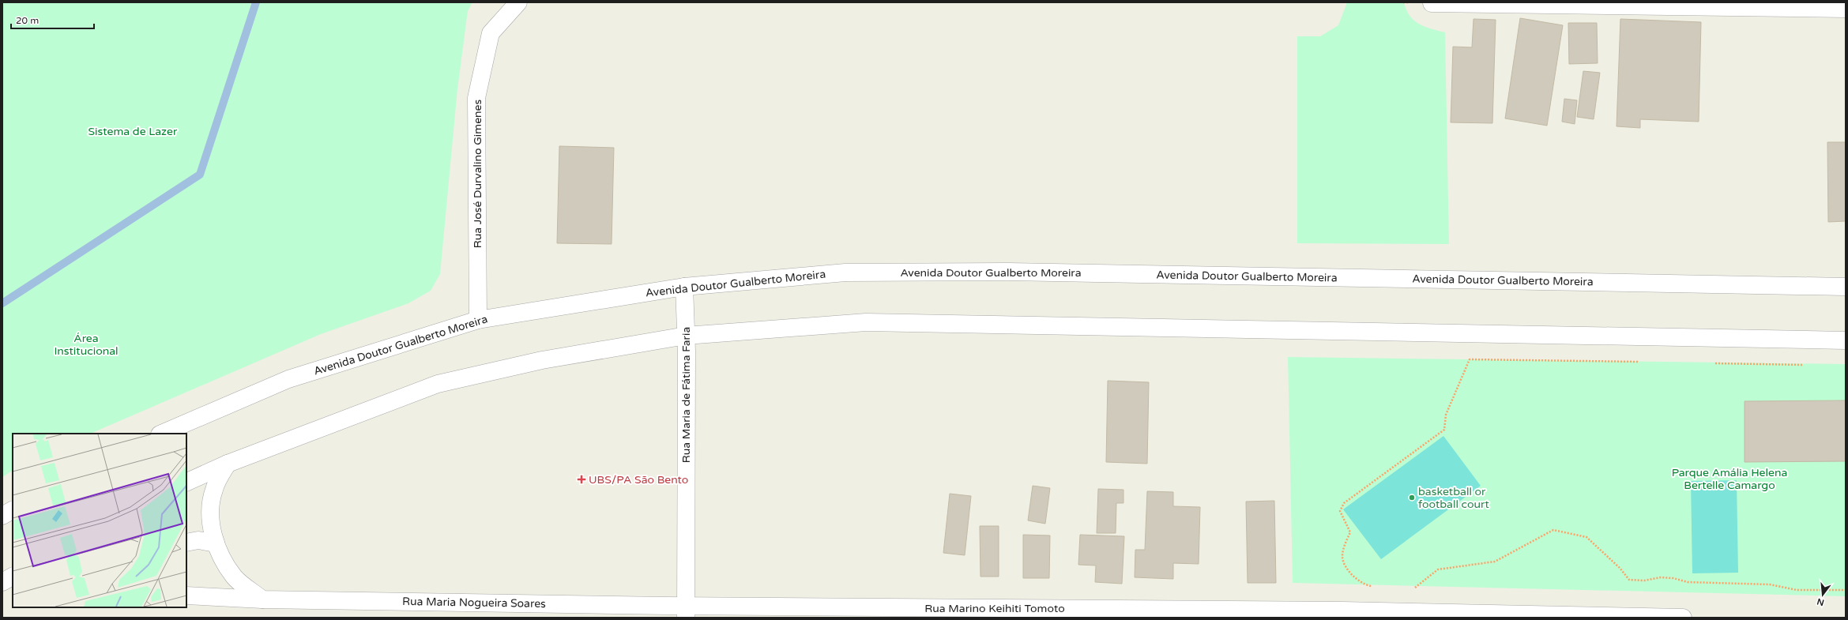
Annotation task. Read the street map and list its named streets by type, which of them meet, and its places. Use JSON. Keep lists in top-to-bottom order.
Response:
{
  "streets": {
    "street": [
      "Rua José Durvalino Gimenes",
      "Avenida Doutor Gualberto Moreira",
      "Rua Maria de Fátima Faria",
      "Rua Maria Nogueira Soares",
      "Rua Marino Keihiti Tomoto"
    ]
  },
  "crossings": [
    ["Rua José Durvalino Gimenes", "Avenida Doutor Gualberto Moreira"],
    ["Avenida Doutor Gualberto Moreira", "Rua Maria de Fátima Faria"],
    ["Rua Maria de Fátima Faria", "Rua Maria Nogueira Soares"],
    ["Rua Maria de Fátima Faria", "Rua Marino Keihiti Tomoto"],
    ["Rua Maria Nogueira Soares", "Rua Marino Keihiti Tomoto"]
  ],
  "parks": ["Sistema de Lazer", "Área Institucional", "Parque Amália Helena Bertelle Camargo"],
  "places": {
    "health": ["UBS/PA São Bento"],
    "other": ["basketball or football court"]
  },
  "scale_bar": "20 m",
  "north": "bottom"
}
